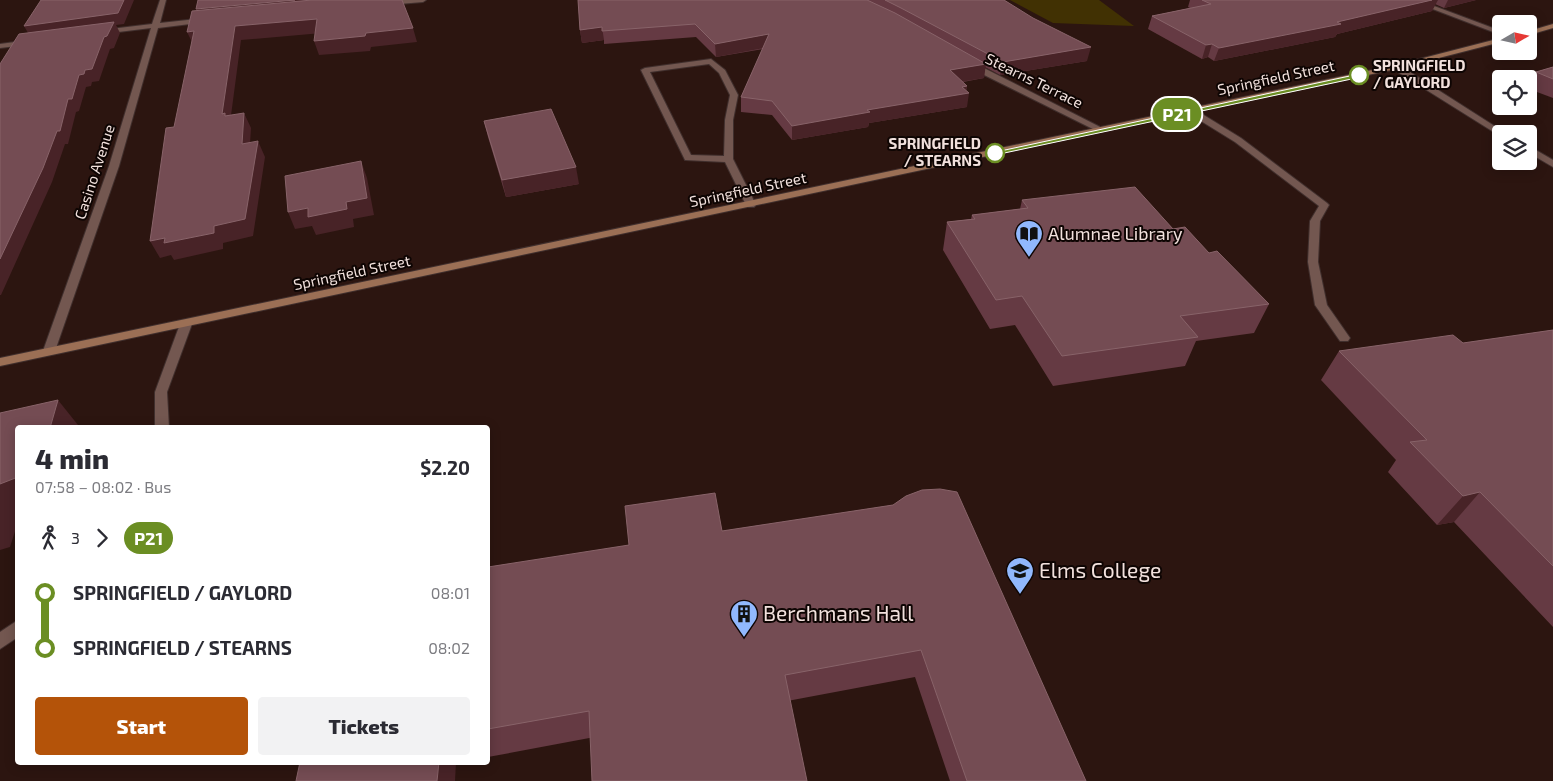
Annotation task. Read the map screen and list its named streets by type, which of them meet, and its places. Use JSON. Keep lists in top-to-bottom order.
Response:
{
  "streets": {
    "main road": ["Springfield Street"],
    "street": ["Stearns Terrace", "Casino Avenue"]
  },
  "crossings": [
    ["Springfield Street", "Stearns Terrace"],
    ["Springfield Street", "Casino Avenue"]
  ],
  "places": {
    "other": ["SPRINGFIELD / GAYLORD", "SPRINGFIELD / STEARNS"],
    "library": ["Alumnae Library"],
    "school or university": ["Elms College"],
    "building": ["Berchmans Hall"]
  },
  "lines": ["bus line P21"],
  "north": "right",
  "page": {
    "on_map": "P21",
    "heading": ["4 min", "07:58 – 08:02 · Bus", "$2.20"],
    "legs": ["3", "P21"],
    "list": [
      {
        "name": "SPRINGFIELD / GAYLORD",
        "value": "08:01"
      },
      {
        "name": "SPRINGFIELD / STEARNS",
        "value": "08:02"
      }
    ],
    "buttons": ["Start", "Tickets"]
  }
}
